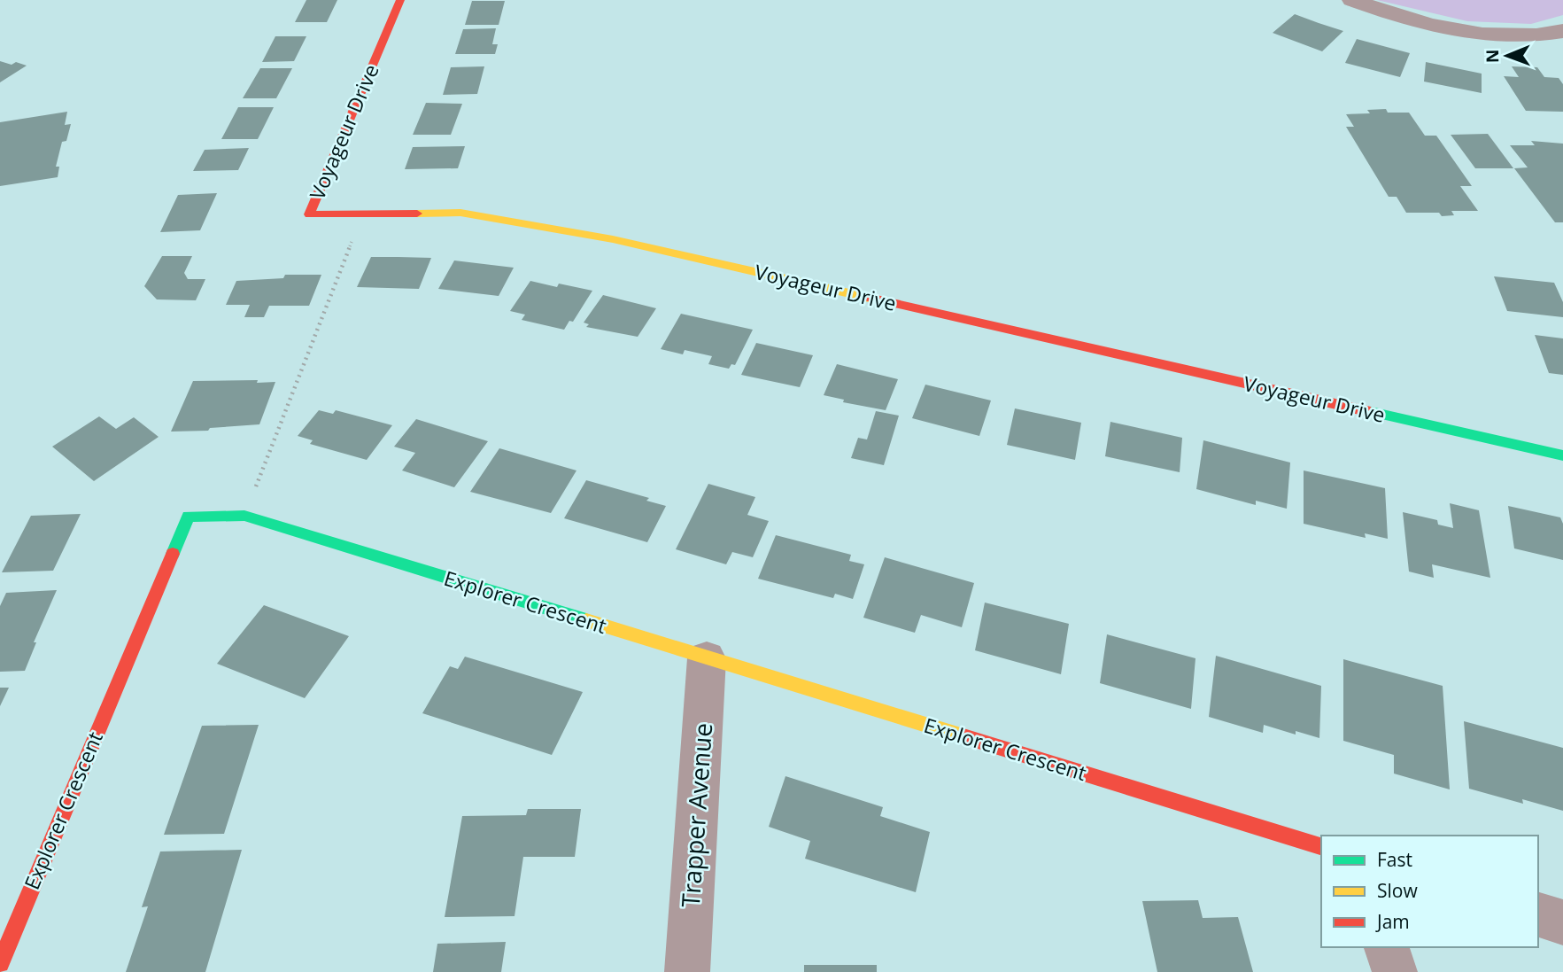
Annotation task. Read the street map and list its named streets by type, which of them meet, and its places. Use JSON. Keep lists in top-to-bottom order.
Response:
{
  "streets": {
    "street": ["Voyageur Drive", "Explorer Crescent", "Trapper Avenue"]
  },
  "crossings": [
    ["Explorer Crescent", "Trapper Avenue"]
  ],
  "legend": ["Fast", "Slow", "Jam"],
  "north": "left"
}
